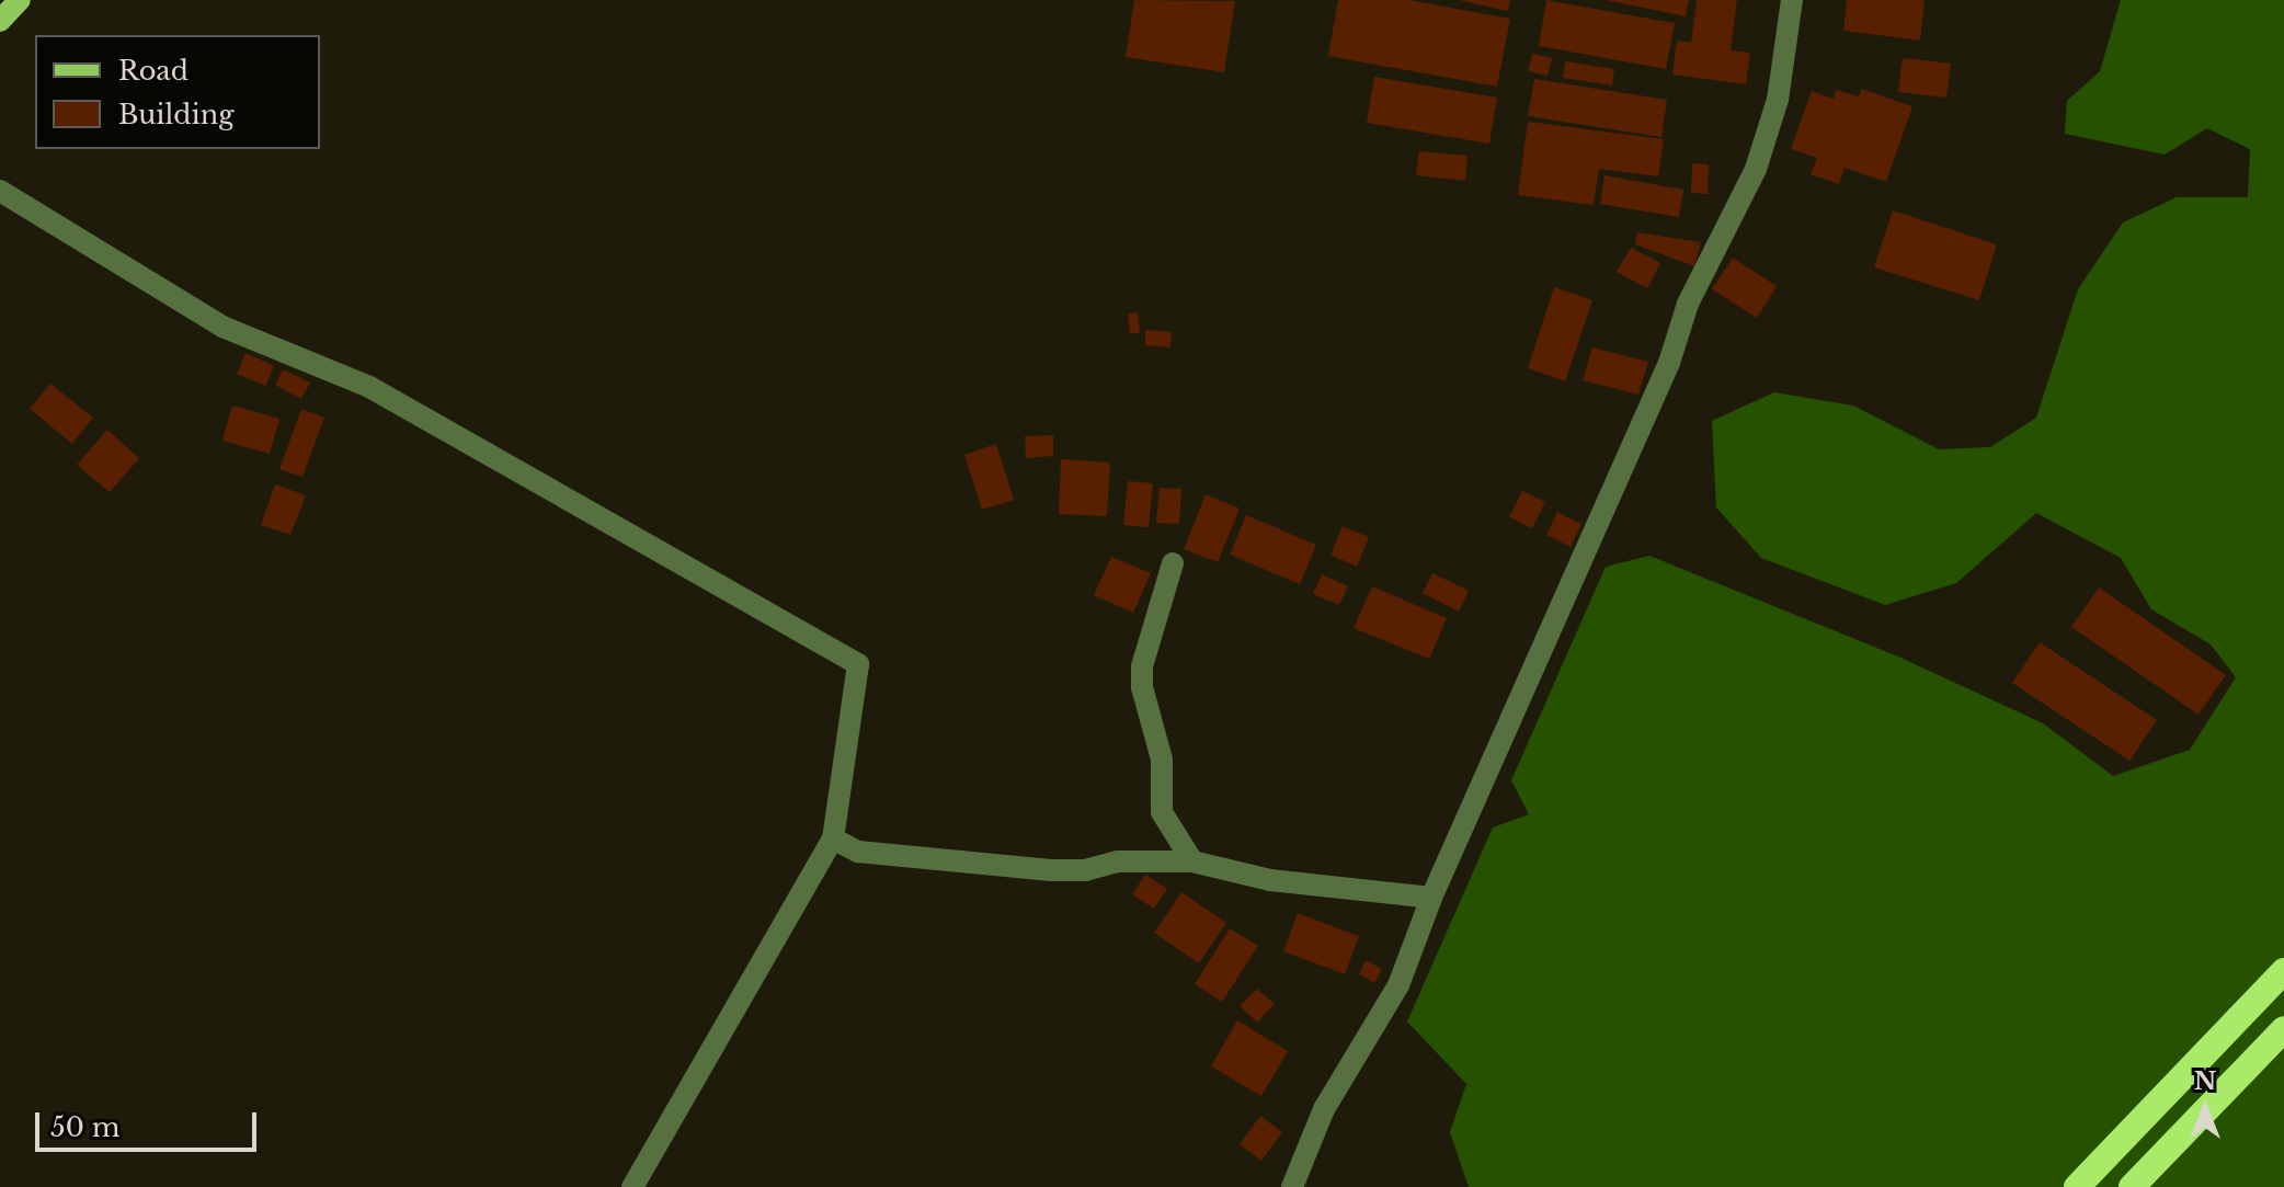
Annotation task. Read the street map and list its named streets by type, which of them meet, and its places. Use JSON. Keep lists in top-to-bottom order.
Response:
{
  "legend": ["Road", "Building"],
  "scale_bar": "50 m",
  "north": "top"
}
